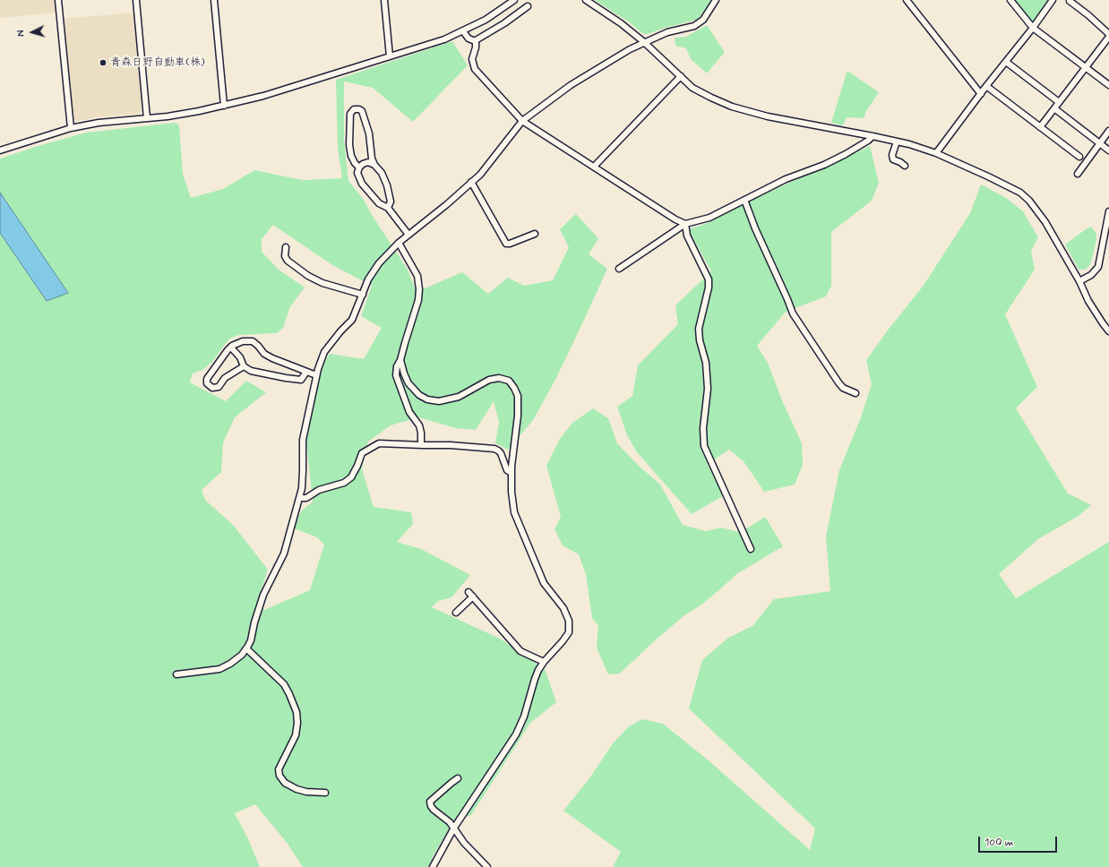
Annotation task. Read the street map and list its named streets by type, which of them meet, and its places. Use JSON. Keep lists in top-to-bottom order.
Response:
{
  "places": ["青森日野自動車(株)"],
  "scale_bar": "100 m",
  "north": "left"
}
